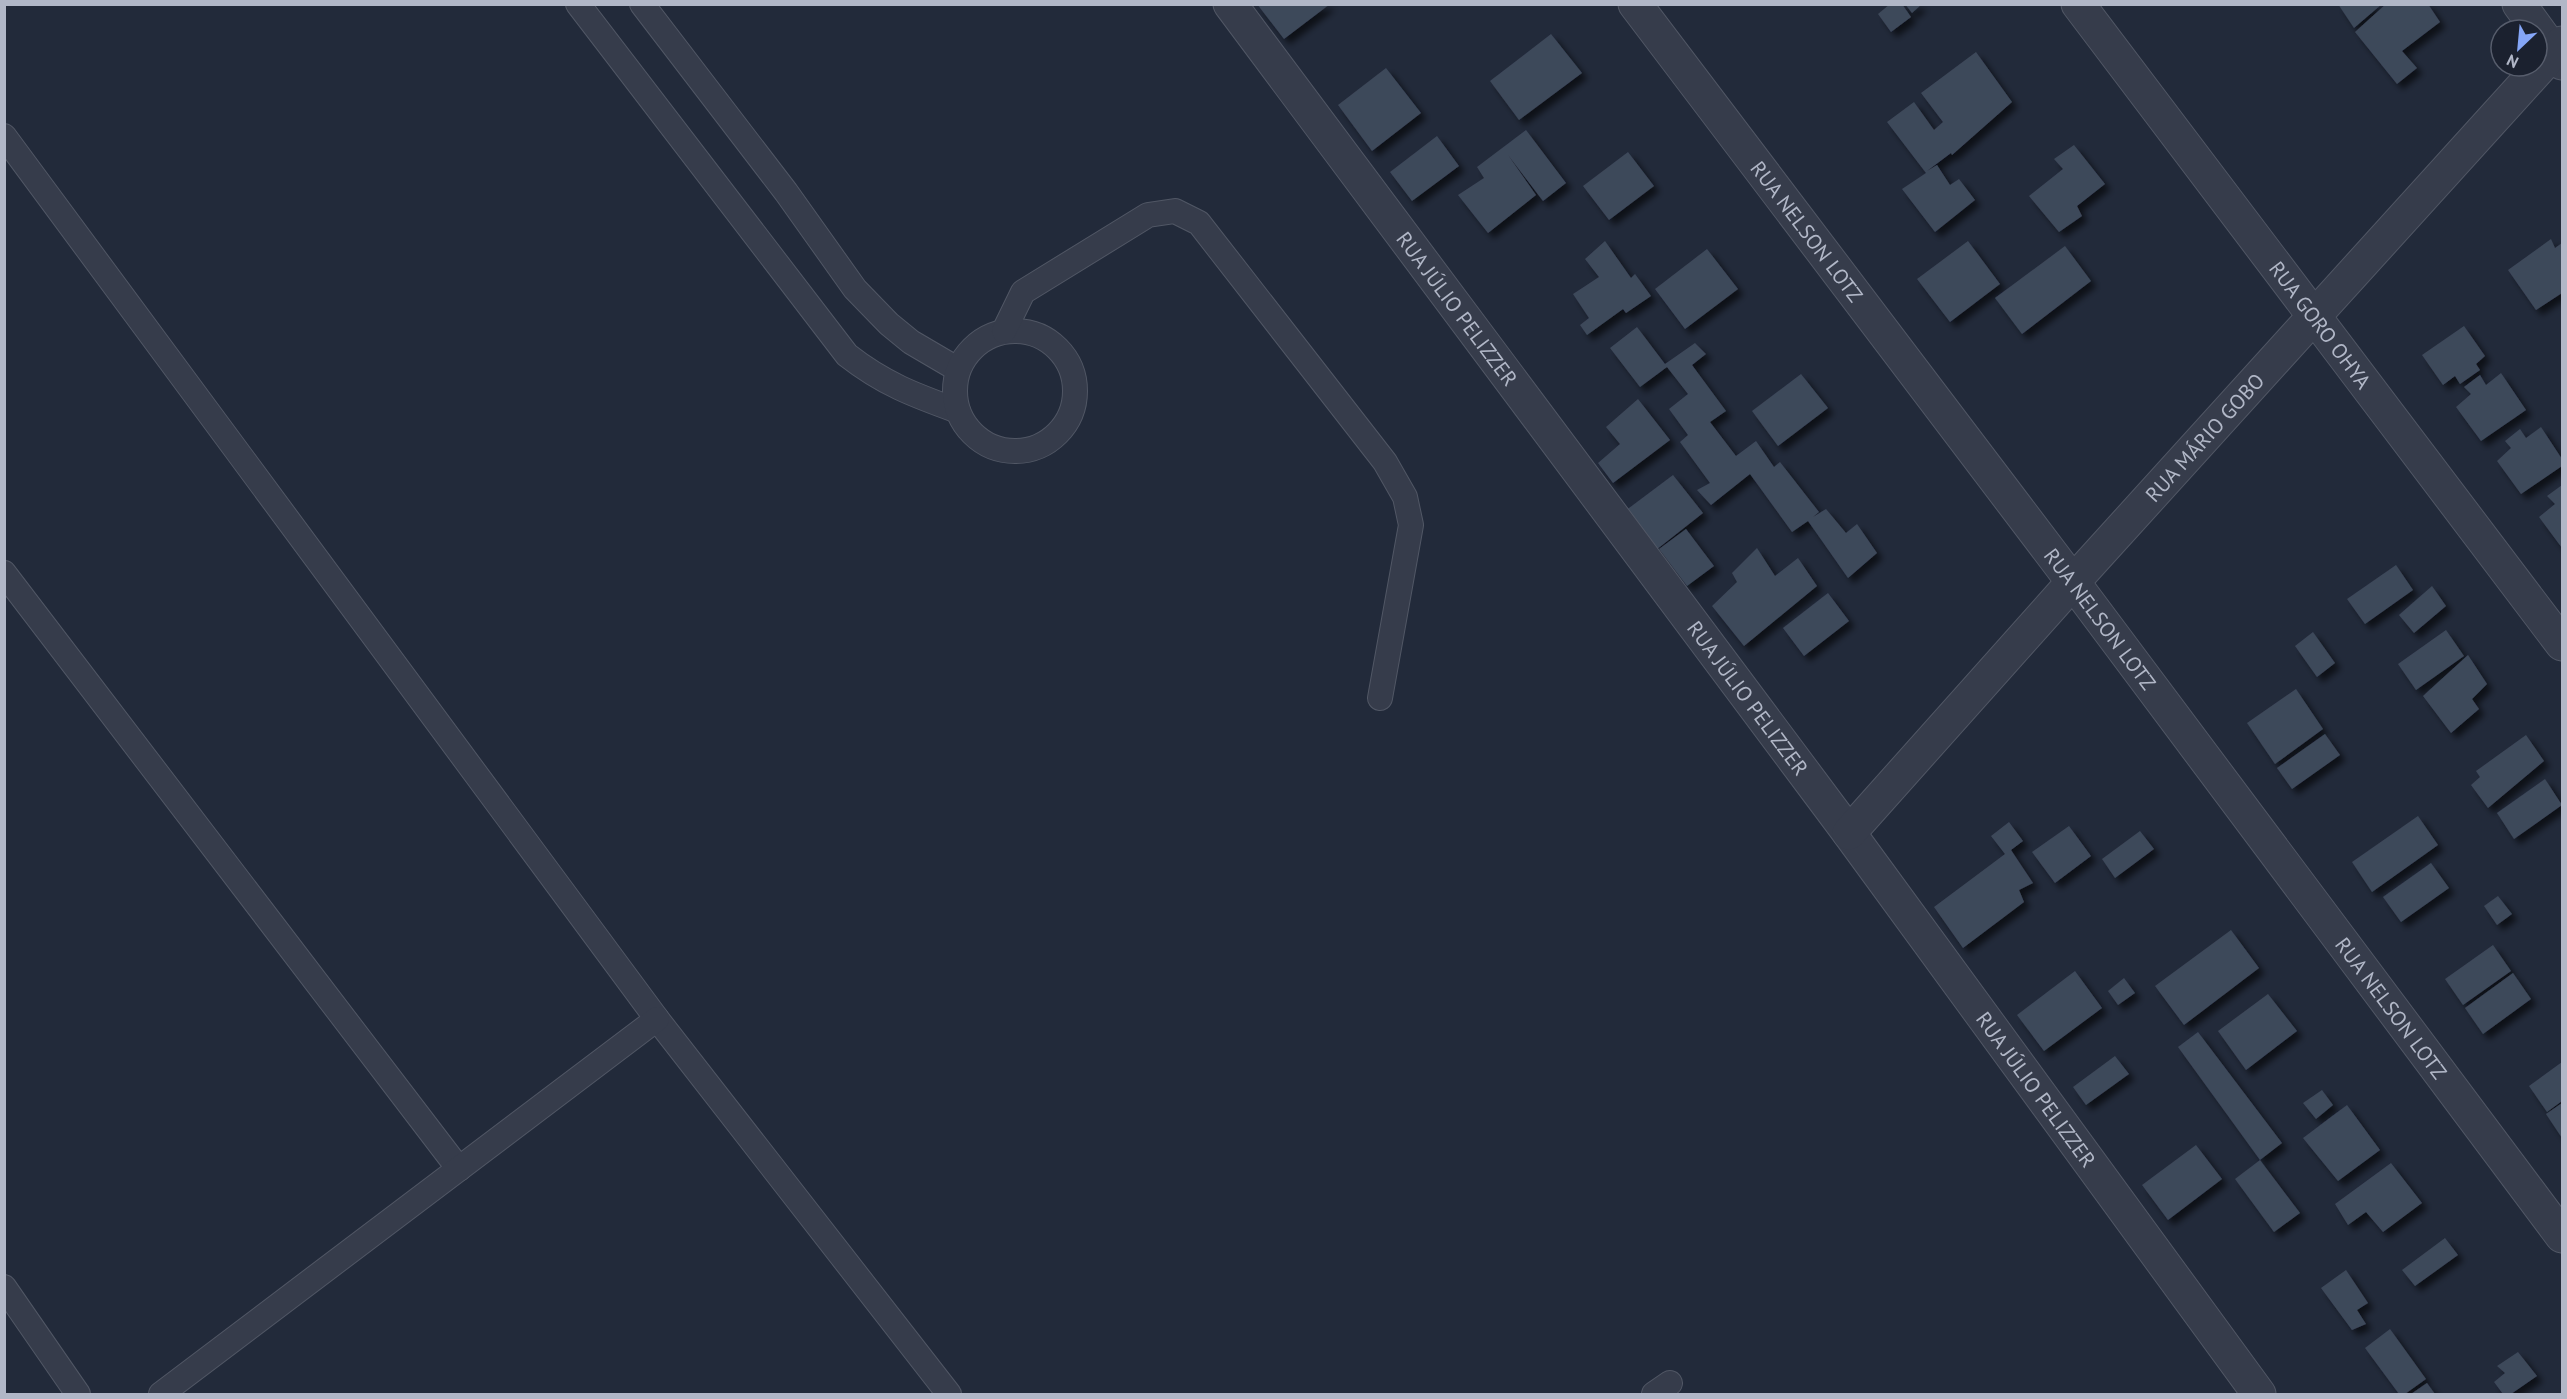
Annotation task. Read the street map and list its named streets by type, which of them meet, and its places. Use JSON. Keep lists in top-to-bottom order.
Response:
{
  "streets": {
    "street": [
      "RUA NELSON LOTZ",
      "RUA JÚLIO PELIZZER",
      "RUA GORO OHYA",
      "RUA MÁRIO GOBO"
    ]
  },
  "crossings": [
    ["RUA NELSON LOTZ", "RUA MÁRIO GOBO"],
    ["RUA JÚLIO PELIZZER", "RUA MÁRIO GOBO"],
    ["RUA GORO OHYA", "RUA MÁRIO GOBO"]
  ],
  "north": "bottom left"
}
